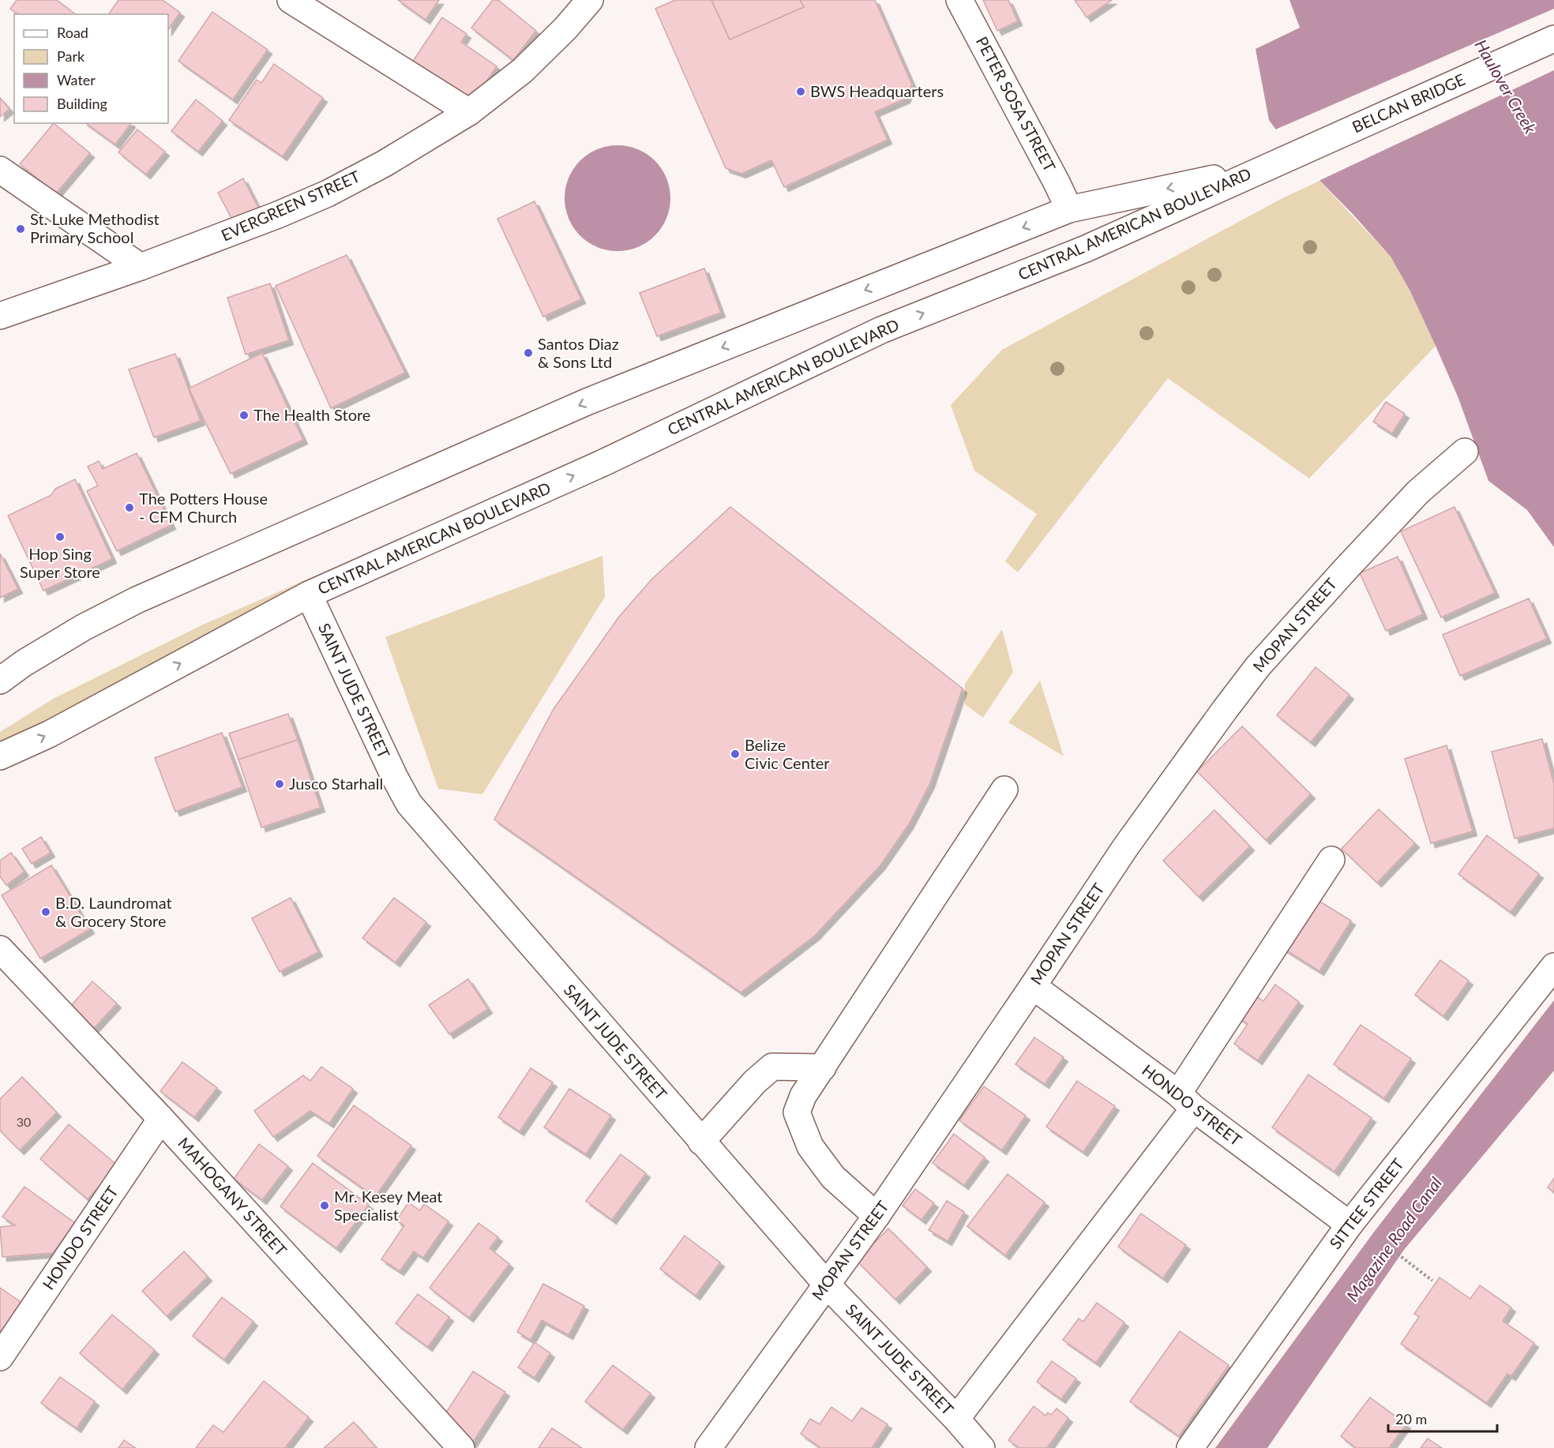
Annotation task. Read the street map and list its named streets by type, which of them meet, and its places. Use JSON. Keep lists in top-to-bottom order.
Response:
{
  "streets": {
    "street": [
      "BELCAN BRIDGE",
      "PETER SOSA STREET",
      "EVERGREEN STREET",
      "CENTRAL AMERICAN BOULEVARD",
      "MOPAN STREET",
      "SAINT JUDE STREET",
      "HONDO STREET",
      "MAHOGANY STREET",
      "SITTEE STREET"
    ]
  },
  "crossings": [
    ["BELCAN BRIDGE", "CENTRAL AMERICAN BOULEVARD"],
    ["PETER SOSA STREET", "CENTRAL AMERICAN BOULEVARD"],
    ["CENTRAL AMERICAN BOULEVARD", "SAINT JUDE STREET"],
    ["MOPAN STREET", "SAINT JUDE STREET"],
    ["MOPAN STREET", "HONDO STREET"],
    ["HONDO STREET", "MAHOGANY STREET"],
    ["HONDO STREET", "SITTEE STREET"]
  ],
  "water": ["Haulover Creek", "Magazine Road Canal"],
  "places": [
    "BWS Headquarters",
    "St. Luke Methodist Primary School",
    "Santos Diaz & Sons Ltd",
    "The Health Store",
    "The Potters House - CFM Church",
    "Hop Sing Super Store",
    "Belize Civic Center",
    "Jusco Starhall",
    "B.D. Laundromat & Grocery Store",
    "Mr. Kesey Meat Specialist"
  ],
  "house_numbers": ["30"],
  "legend": [
    "Road",
    "Park",
    "Water",
    "Building"
  ],
  "scale_bar": "20 m"
}
